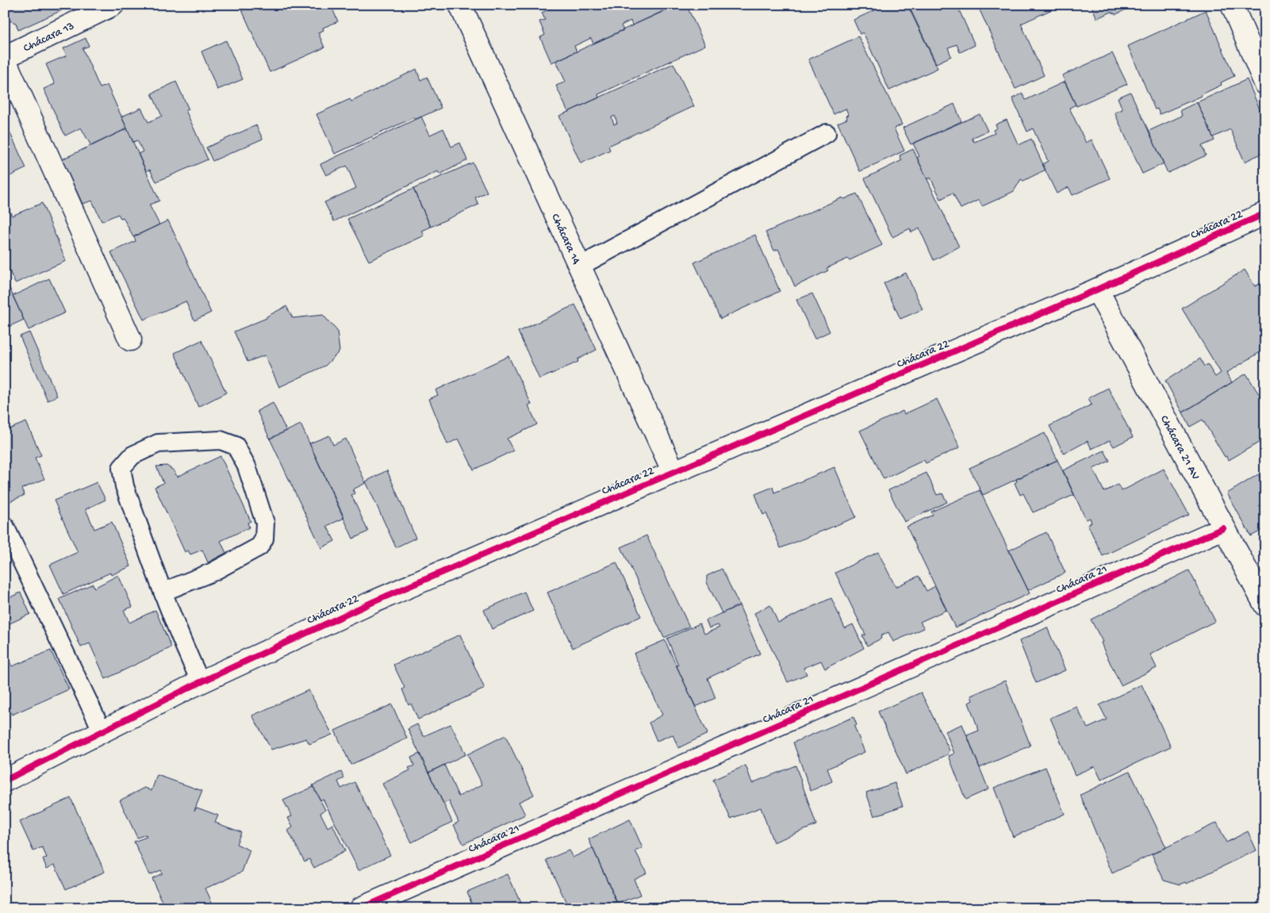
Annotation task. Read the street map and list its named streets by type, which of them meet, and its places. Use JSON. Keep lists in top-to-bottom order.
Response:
{
  "streets": {
    "street": [
      "Chácara 13",
      "Chácara 22",
      "Chácara 14",
      "Chácara 21 AV",
      "Chácara 21"
    ]
  },
  "crossings": [
    ["Chácara 22", "Chácara 14"],
    ["Chácara 22", "Chácara 21 AV"],
    ["Chácara 21 AV", "Chácara 21"]
  ]
}
